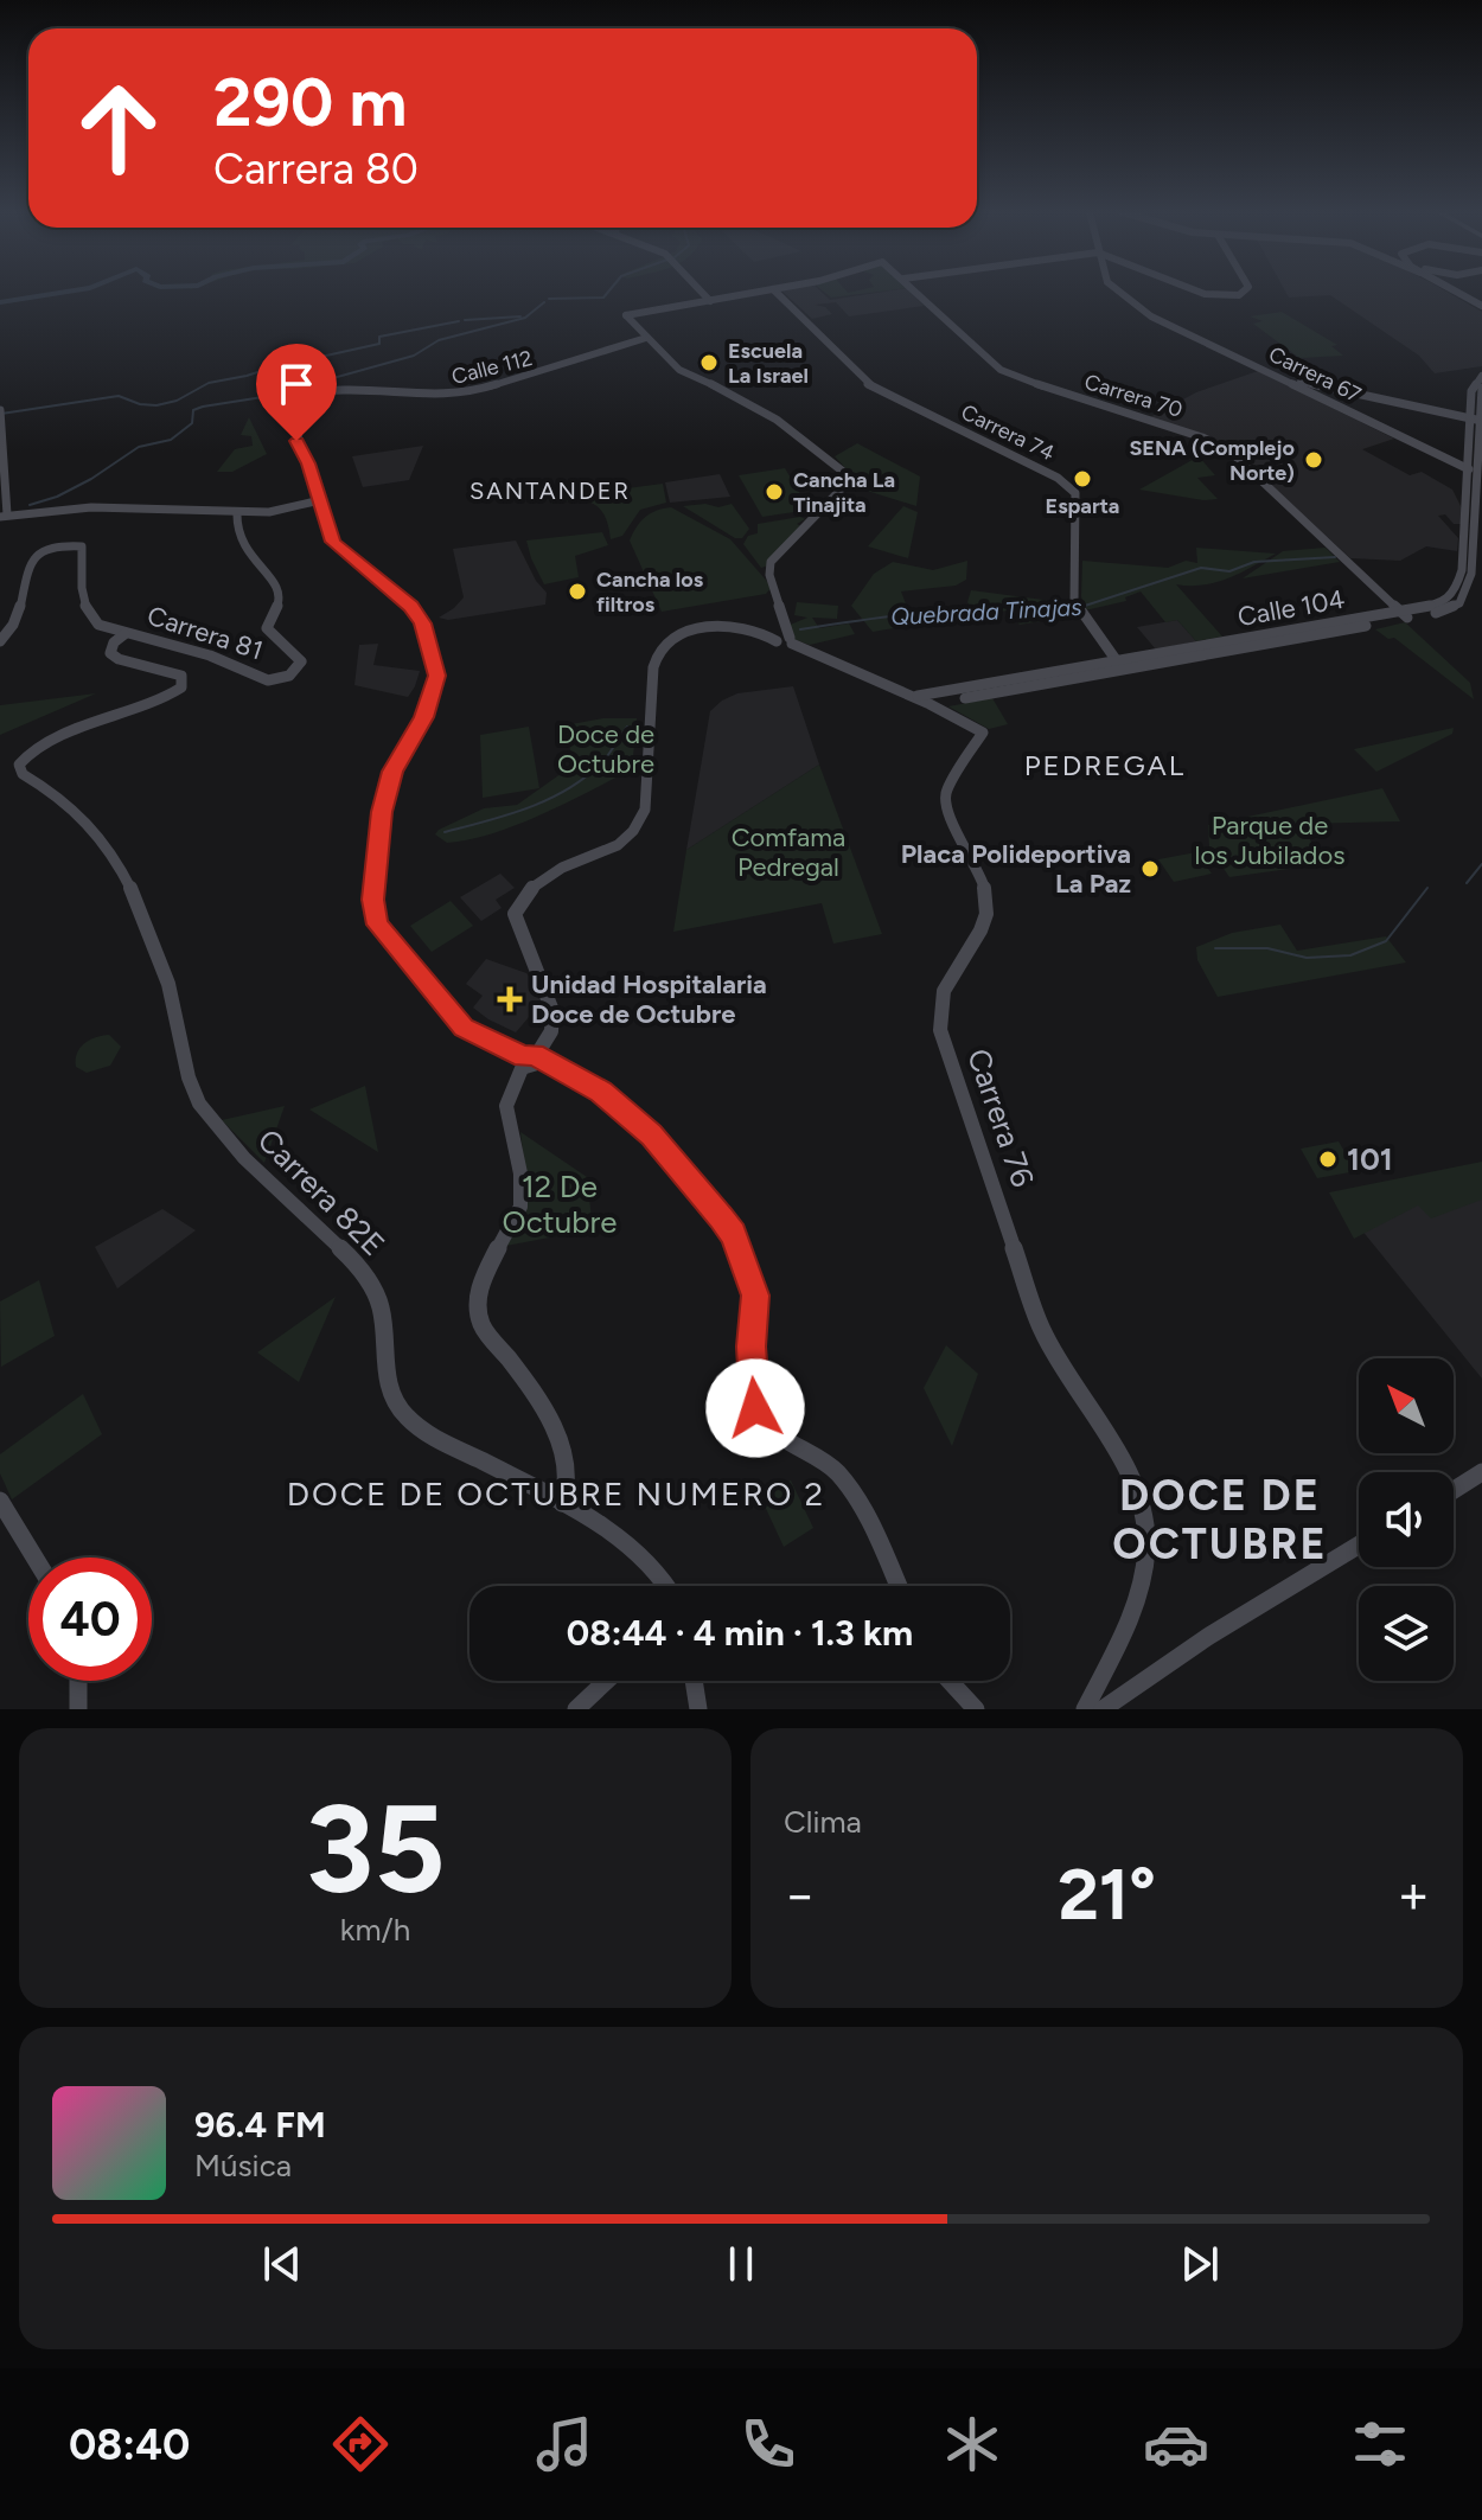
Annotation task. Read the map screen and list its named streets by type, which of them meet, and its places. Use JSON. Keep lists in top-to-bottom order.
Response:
{
  "streets": {
    "street": [
      "Calle 112",
      "Carrera 67",
      "Carrera 70",
      "Carrera 74",
      "Calle 104",
      "Carrera 81",
      "Carrera 76",
      "Carrera 82E"
    ]
  },
  "crossings": [
    ["Carrera 67", "Calle 104"],
    ["Carrera 70", "Calle 104"],
    ["Carrera 74", "Calle 104"],
    ["Calle 104", "Carrera 76"],
    ["Carrera 81", "Carrera 82E"]
  ],
  "districts": [
    "SANTANDER",
    "PEDREGAL",
    "DOCE DE OCTUBRE NUMERO 2",
    "DOCE DE OCTUBRE"
  ],
  "water": ["Quebrada Tinajas"],
  "parks": [
    "Doce de Octubre",
    "Parque de los Jubilados",
    "Comfama Pedregal",
    "12 De Octubre"
  ],
  "places": {
    "other": [
      "Escuela La Israel",
      "SENA (Complejo Norte)",
      "Esparta",
      "Cancha La Tinajita",
      "Cancha los filtros",
      "Placa Polideportiva La Paz",
      "101"
    ],
    "health": ["Unidad Hospitalaria Doce de Octubre"]
  },
  "north": "top left",
  "page": {
    "turn": ["290 m", "Carrera 80"],
    "limit": "40",
    "trip": "08:44 · 4 min · 1.3 km",
    "tile": [
      ["35", "km/h"],
      "Clima"
    ],
    "heat": ["−", "21°", "+"],
    "song": ["96.4 FM", "Música"],
    "tabs": "08:40"
  }
}
